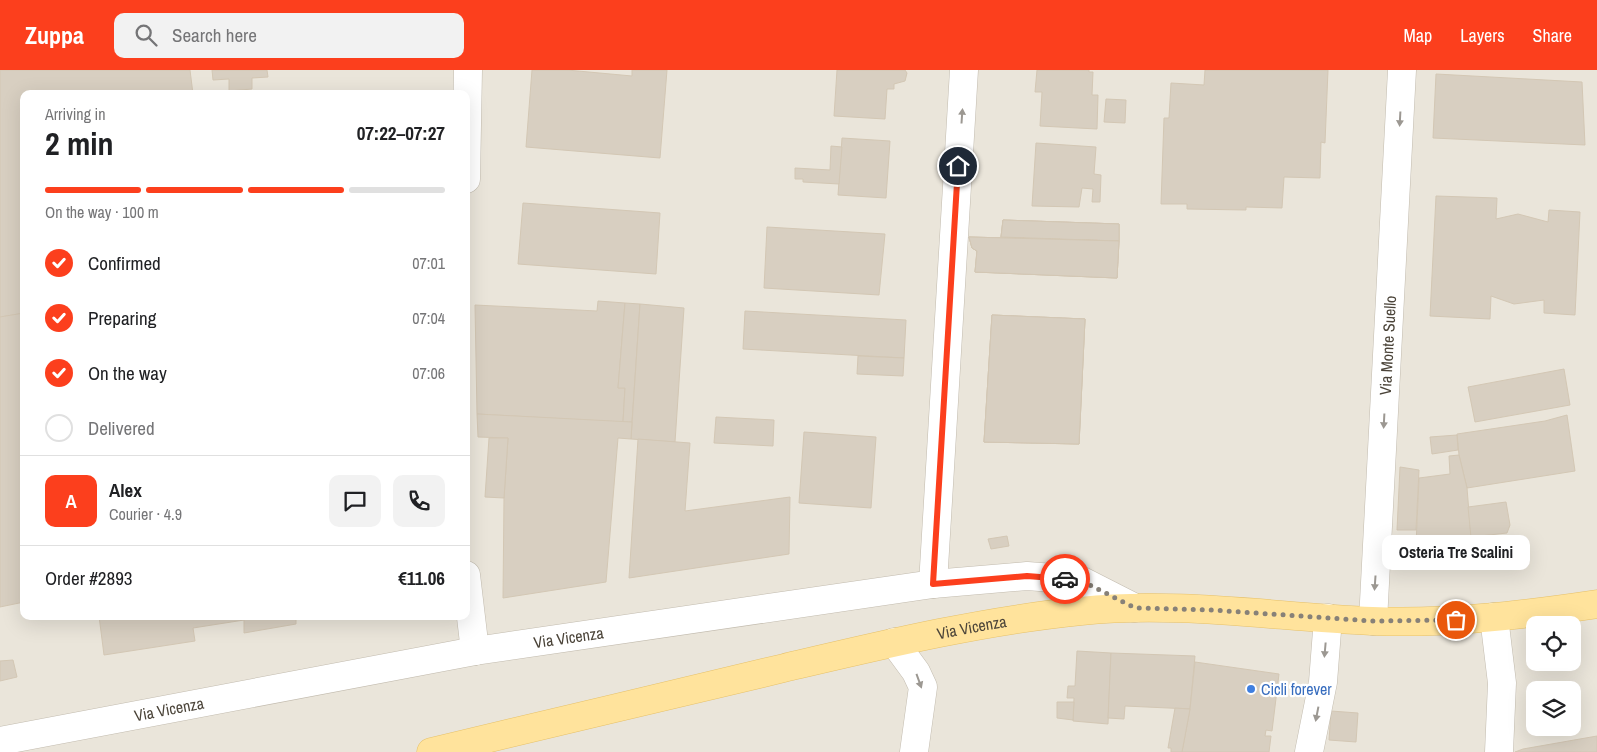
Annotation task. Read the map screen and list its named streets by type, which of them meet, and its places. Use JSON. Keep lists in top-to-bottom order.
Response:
{
  "streets": {
    "main road": ["Via Vicenza"],
    "street": ["Via Monte Suello"]
  },
  "crossings": [
    ["Via Monte Suello", "Via Vicenza"]
  ],
  "one_way": ["Via Monte Suello"],
  "places": ["Osteria Tre Scalini", "Cicli forever"],
  "page": {
    "header": "Zuppa",
    "search": "Search here",
    "nav": ["Map", "Layers", "Share"],
    "heading": ["2 min", "Arriving in", "07:22–07:27"],
    "panel": [
      "Alex",
      "Courier · 4.9",
      "Order #2893",
      "€11.06"
    ],
    "bar": "On the way · 100 m",
    "list": [
      ["Confirmed", "07:01"],
      ["Preparing", "07:04"],
      ["On the way", "07:06"],
      "Delivered"
    ],
    "round": "A",
    "bubble": "Osteria Tre Scalini"
  }
}
